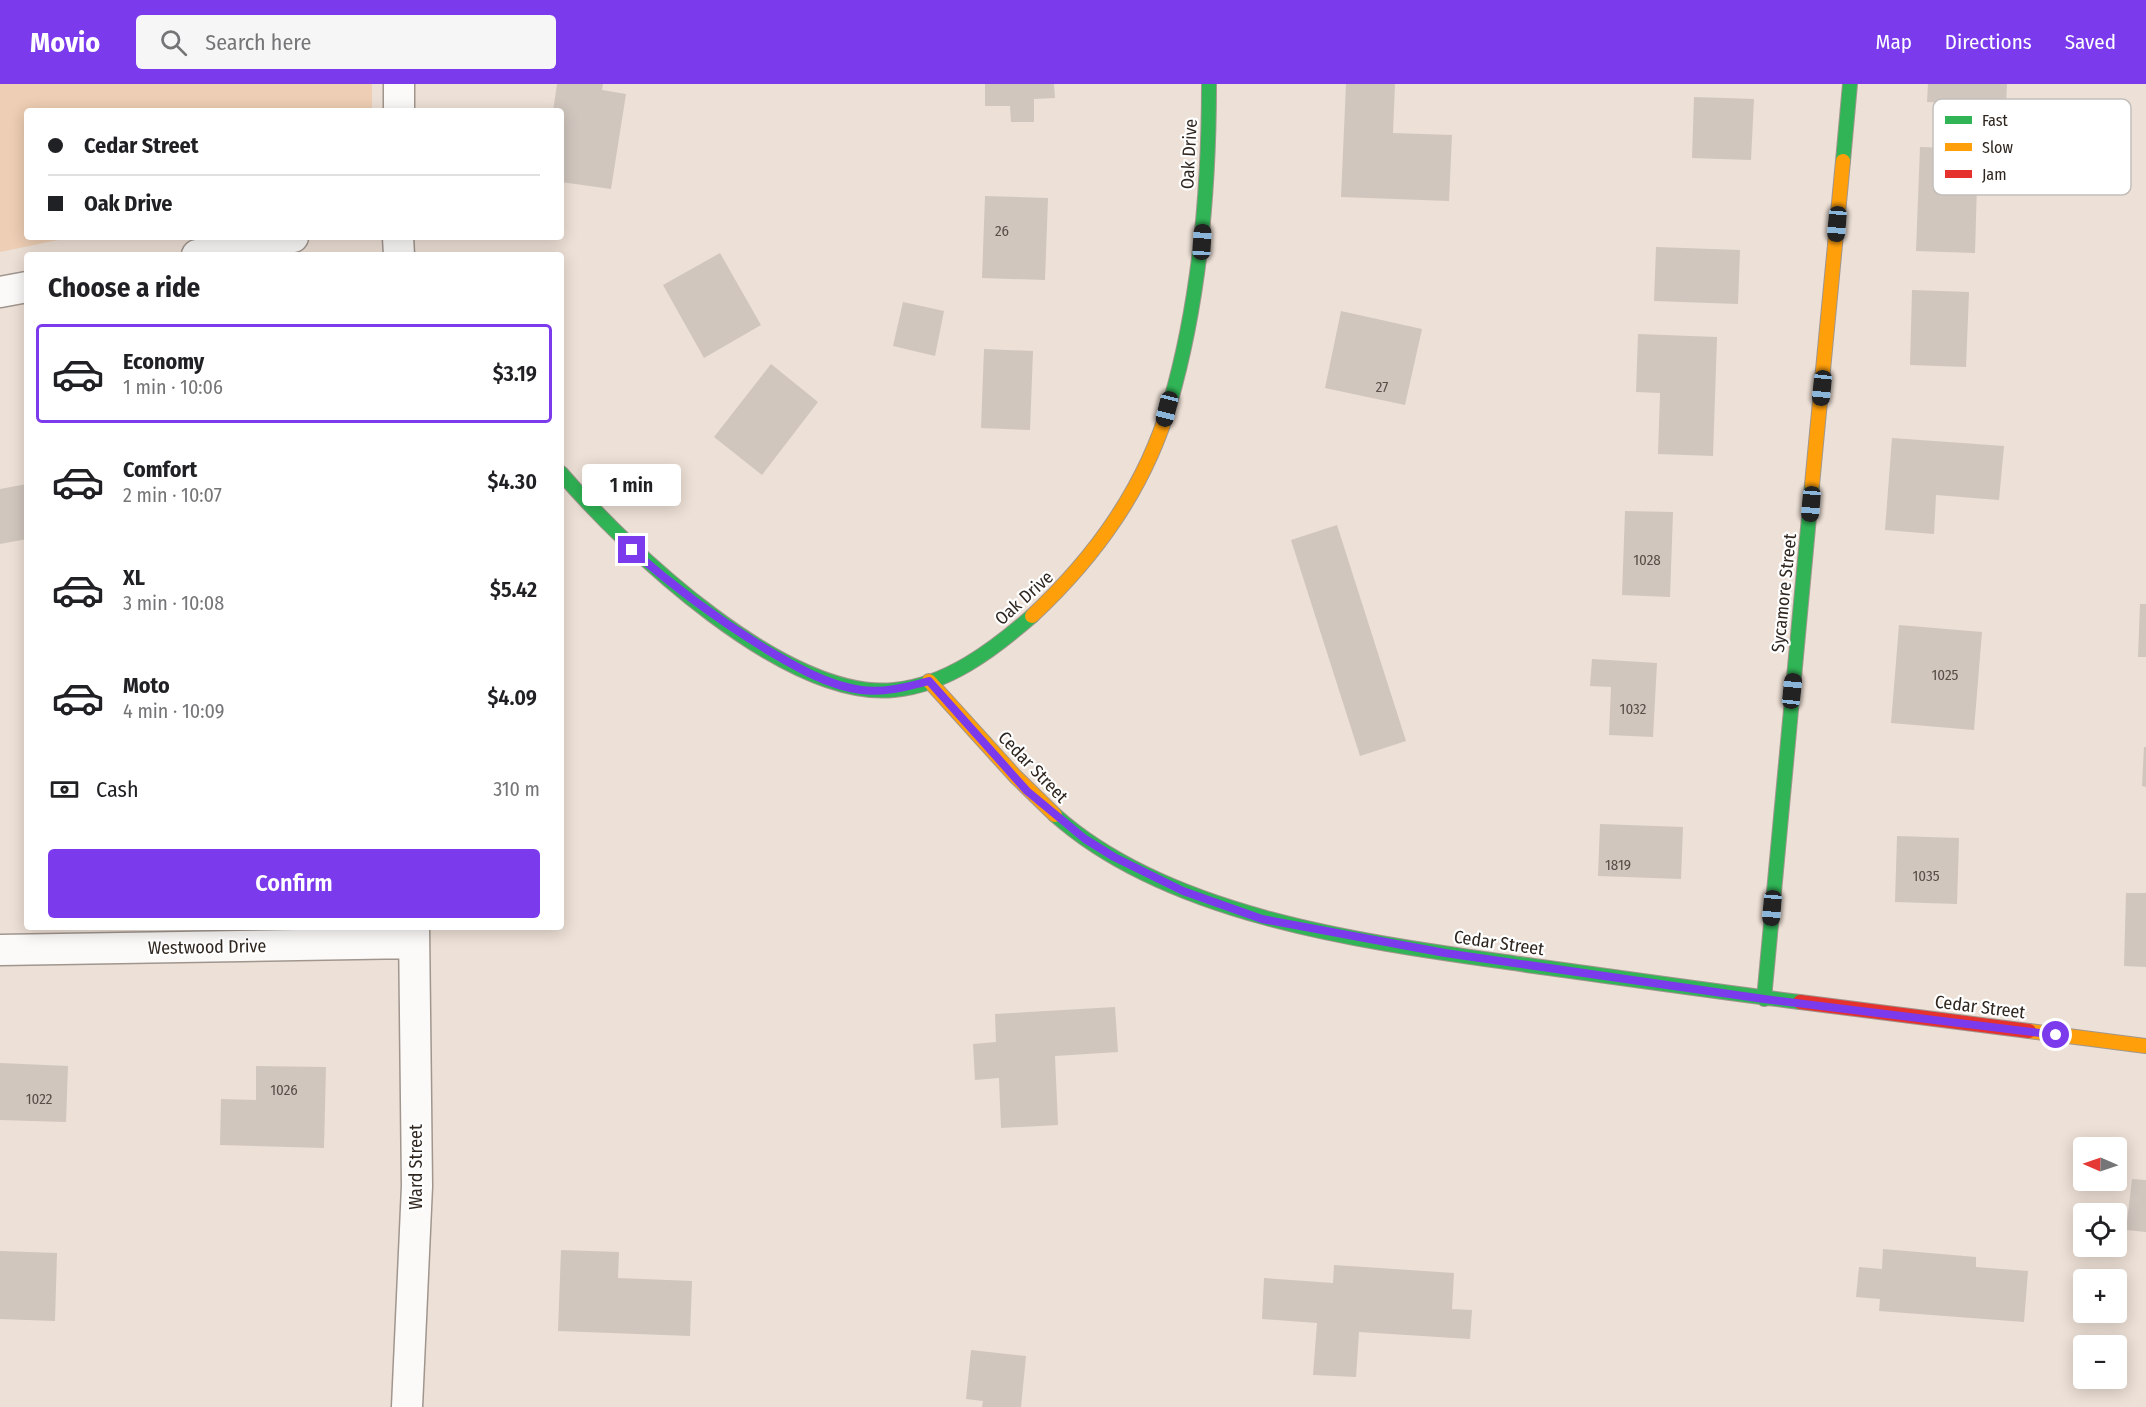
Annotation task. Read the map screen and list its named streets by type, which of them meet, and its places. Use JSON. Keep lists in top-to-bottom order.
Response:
{
  "streets": {
    "street": [
      "Oak Drive",
      "Sycamore Street",
      "Cedar Street",
      "Westwood Drive",
      "Ward Street"
    ]
  },
  "crossings": [
    ["Oak Drive", "Cedar Street"],
    ["Sycamore Street", "Cedar Street"],
    ["Westwood Drive", "Ward Street"]
  ],
  "house_numbers": [
    "26",
    "27",
    "1028",
    "1025",
    "1032",
    "1819",
    "1035",
    "1026",
    "1022"
  ],
  "legend": ["Fast", "Slow", "Jam"],
  "north": "left",
  "page": {
    "header": "Movio",
    "search": "Search here",
    "nav": ["Map", "Directions", "Saved"],
    "banner": ["Cedar Street", "Oak Drive"],
    "heading": "Choose a ride",
    "list": [
      {
        "name": "Economy",
        "note": "1 min · 10:06",
        "value": "$3.19"
      },
      {
        "name": "Comfort",
        "note": "2 min · 10:07",
        "value": "$4.30"
      },
      {
        "name": "XL",
        "note": "3 min · 10:08",
        "value": "$5.42"
      },
      {
        "name": "Moto",
        "note": "4 min · 10:09",
        "value": "$4.09"
      }
    ],
    "bubble": "1 min",
    "pay": ["Cash", "310 m"],
    "buttons": "Confirm",
    "map_buttons": ["+", "−"]
  }
}
